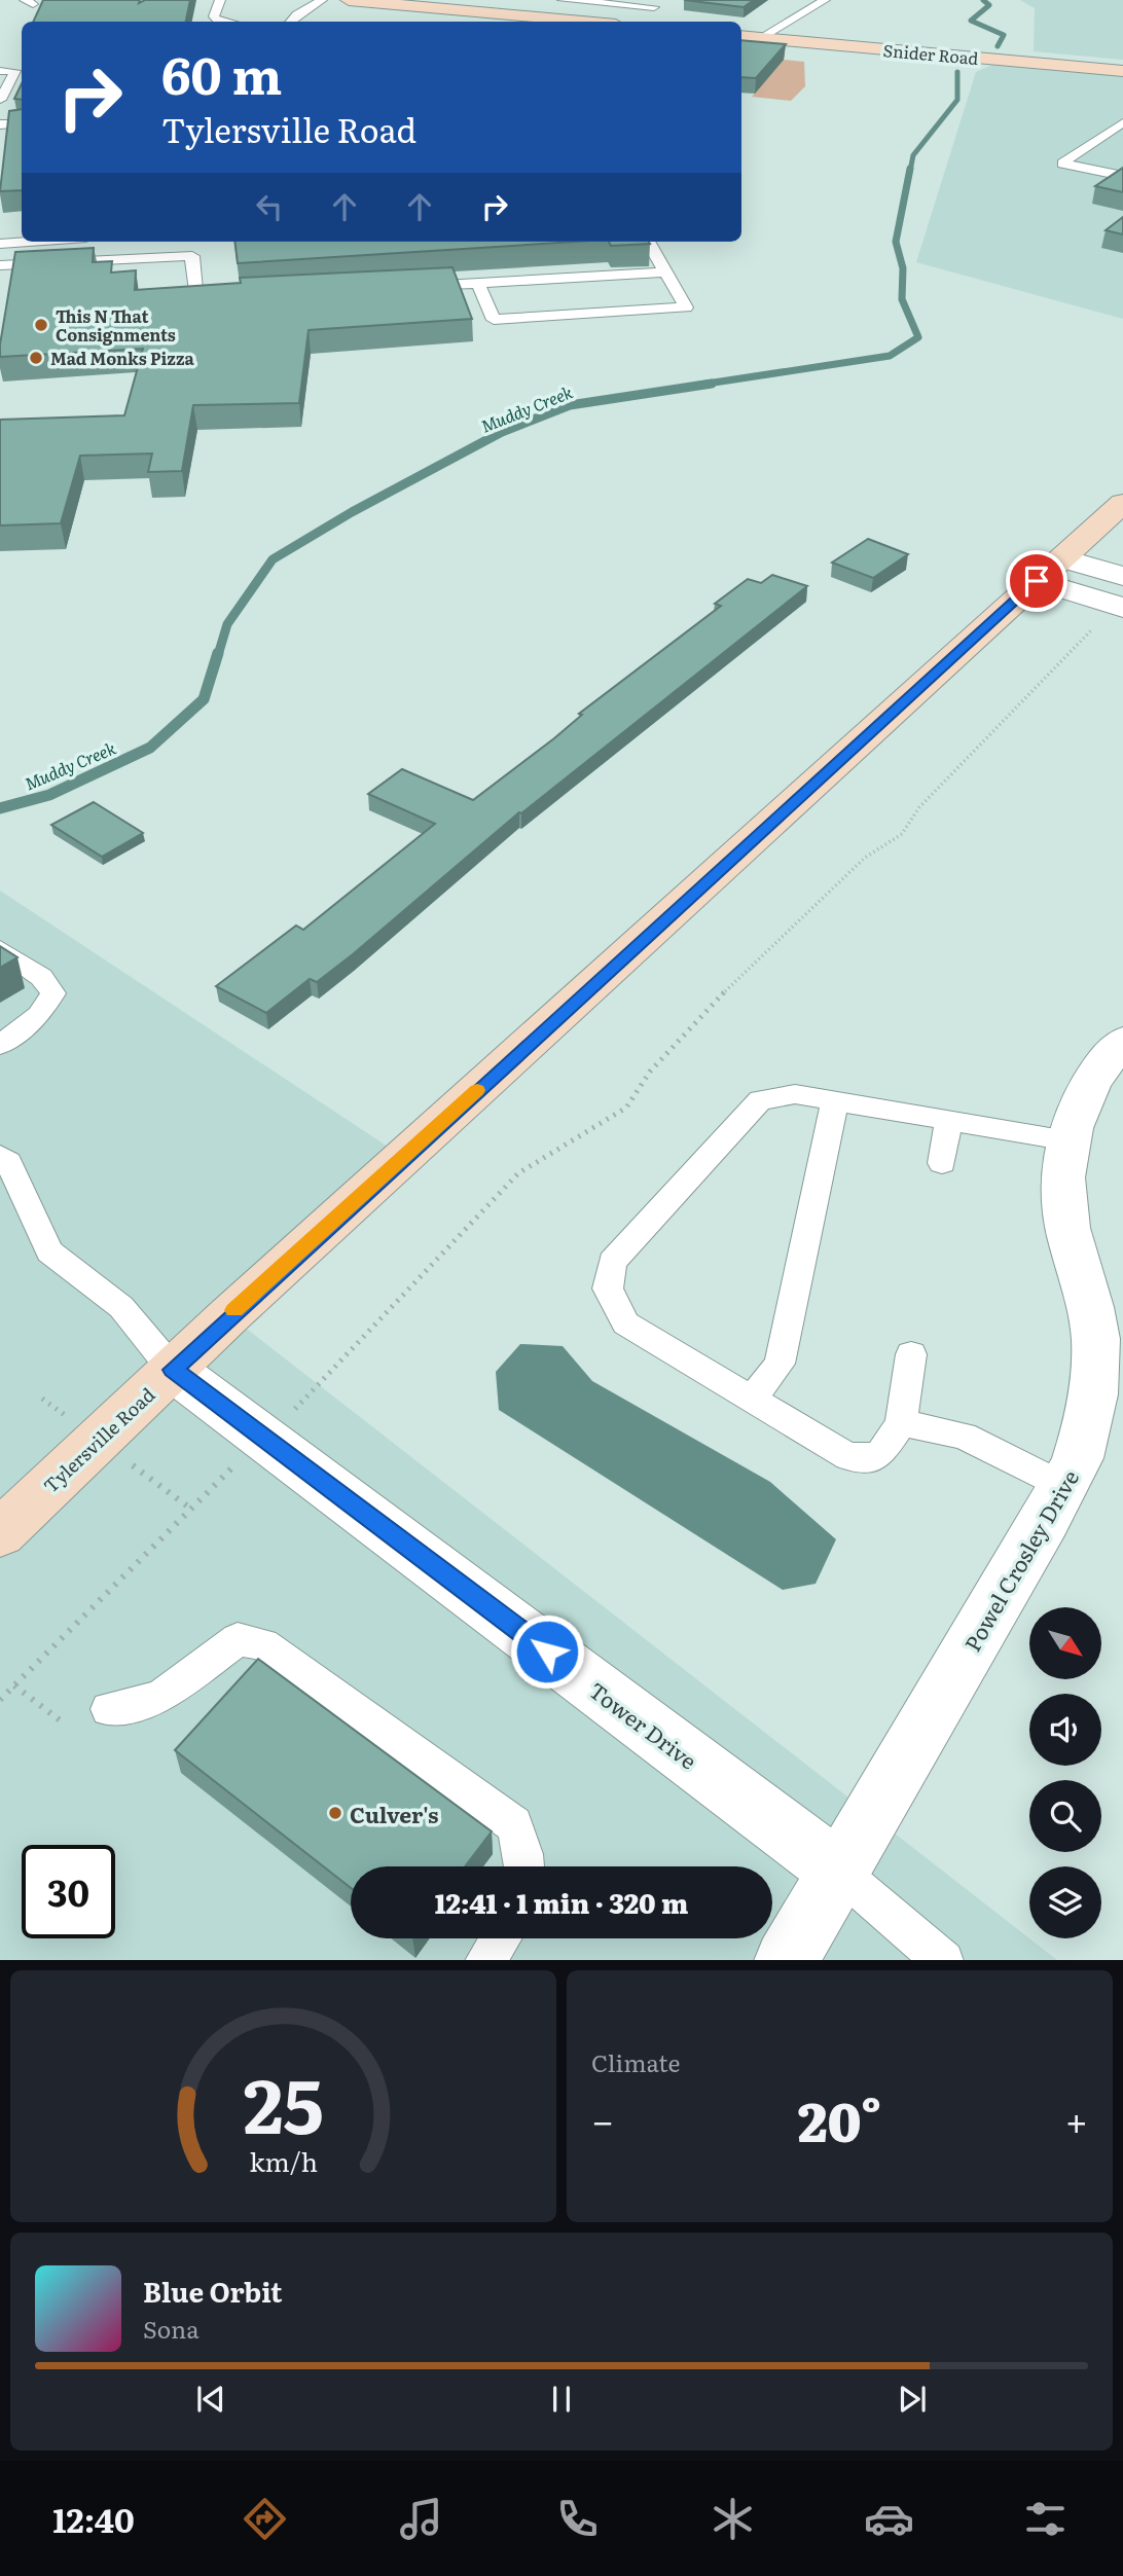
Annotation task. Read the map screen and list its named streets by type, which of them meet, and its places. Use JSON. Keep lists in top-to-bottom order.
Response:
{
  "streets": {
    "main road": ["Snider Road", "Tylersville Road"],
    "street": ["Powel Crosley Drive", "Tower Drive"]
  },
  "crossings": [
    ["Tylersville Road", "Tower Drive"],
    ["Powel Crosley Drive", "Tower Drive"]
  ],
  "water": ["Muddy Creek"],
  "places": ["This N That Consignments", "Mad Monks Pizza", "Culver's"],
  "north": "bottom right",
  "page": {
    "turn": ["60 m", "Tylersville Road"],
    "limit": "30",
    "trip": "12:41 · 1 min · 320 m",
    "tile": "Climate",
    "heat": ["−", "20°", "+"],
    "song": ["Blue Orbit", "Sona"],
    "tabs": "12:40",
    "gauge": ["25", "km/h"]
  }
}
